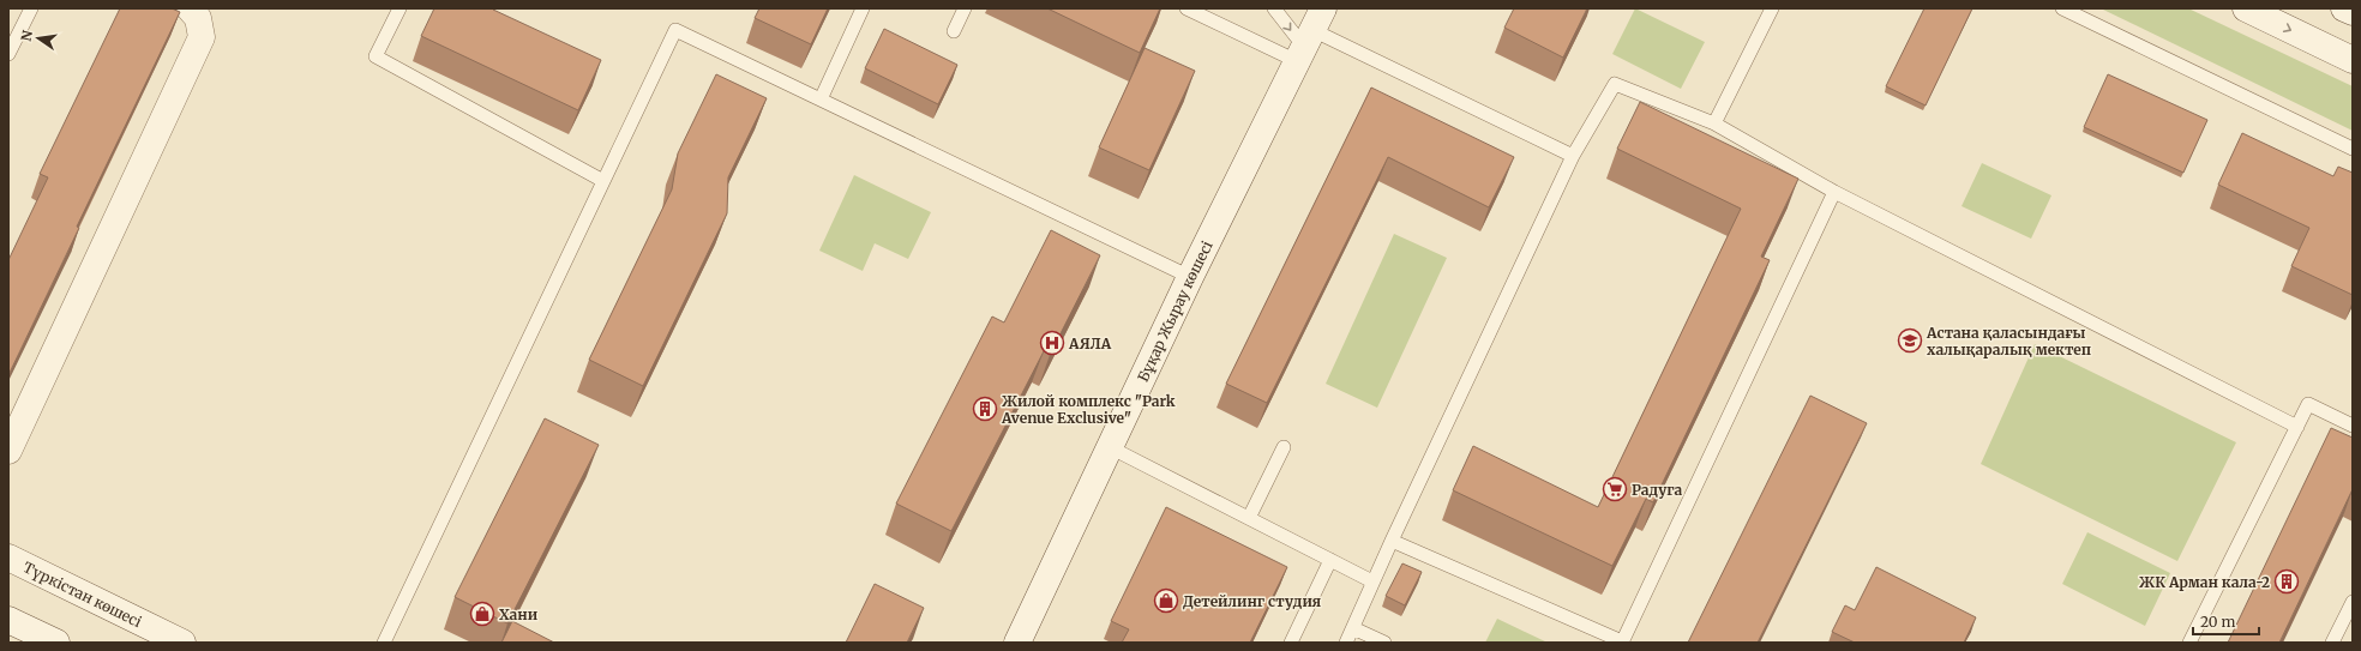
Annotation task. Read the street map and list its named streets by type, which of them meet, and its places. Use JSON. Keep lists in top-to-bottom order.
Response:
{
  "streets": {
    "street": ["Бұқар Жырау көшесі", "Түркістан көшесі"]
  },
  "places": {
    "school or university": ["Астана қаласындағы халықаралық мектеп"],
    "hospital": ["АЯЛА"],
    "building": ["Жилой комплекс \"Park Avenue Exclusive\"", "ЖК Арман кала-2"],
    "supermarket": ["Радуга"],
    "shop": ["Детейлинг студия", "Хани"]
  },
  "scale_bar": "20 m",
  "north": "left"
}
